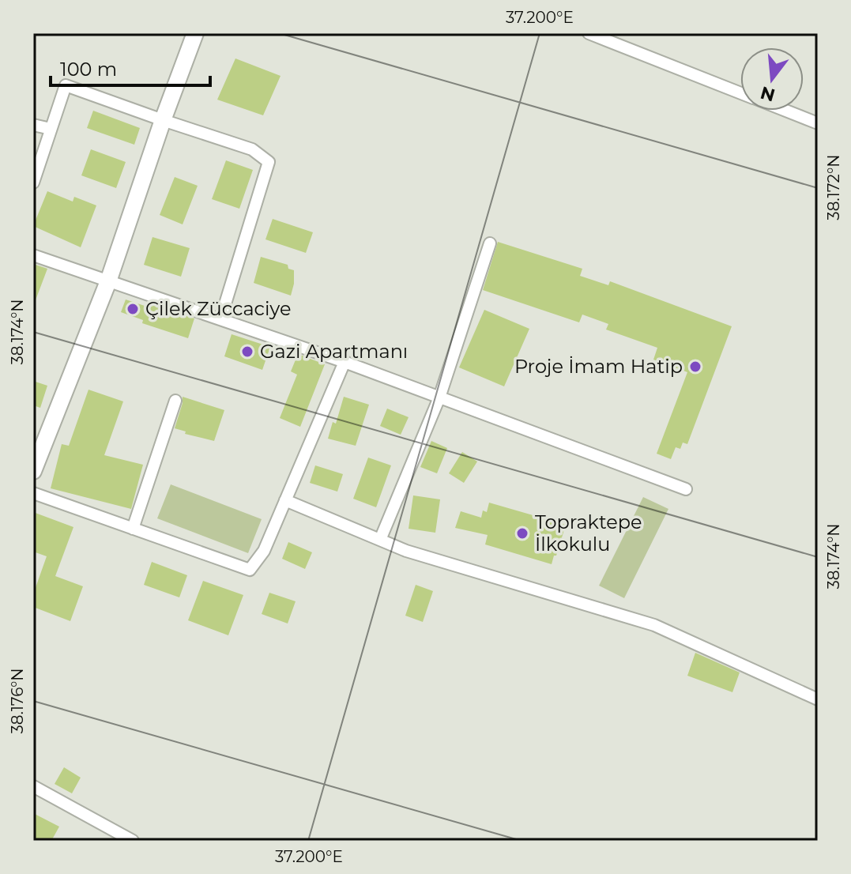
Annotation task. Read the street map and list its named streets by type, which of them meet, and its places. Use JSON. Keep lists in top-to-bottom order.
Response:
{
  "places": [
    "Çilek Züccaciye",
    "Gazi Apartmanı",
    "Proje İmam Hatip",
    "Topraktepe İlkokulu"
  ],
  "scale_bar": "100 m",
  "north": "bottom",
  "coordinates": [
    "37.200°E",
    "38.172°N",
    "38.174°N",
    "38.176°N"
  ]
}
